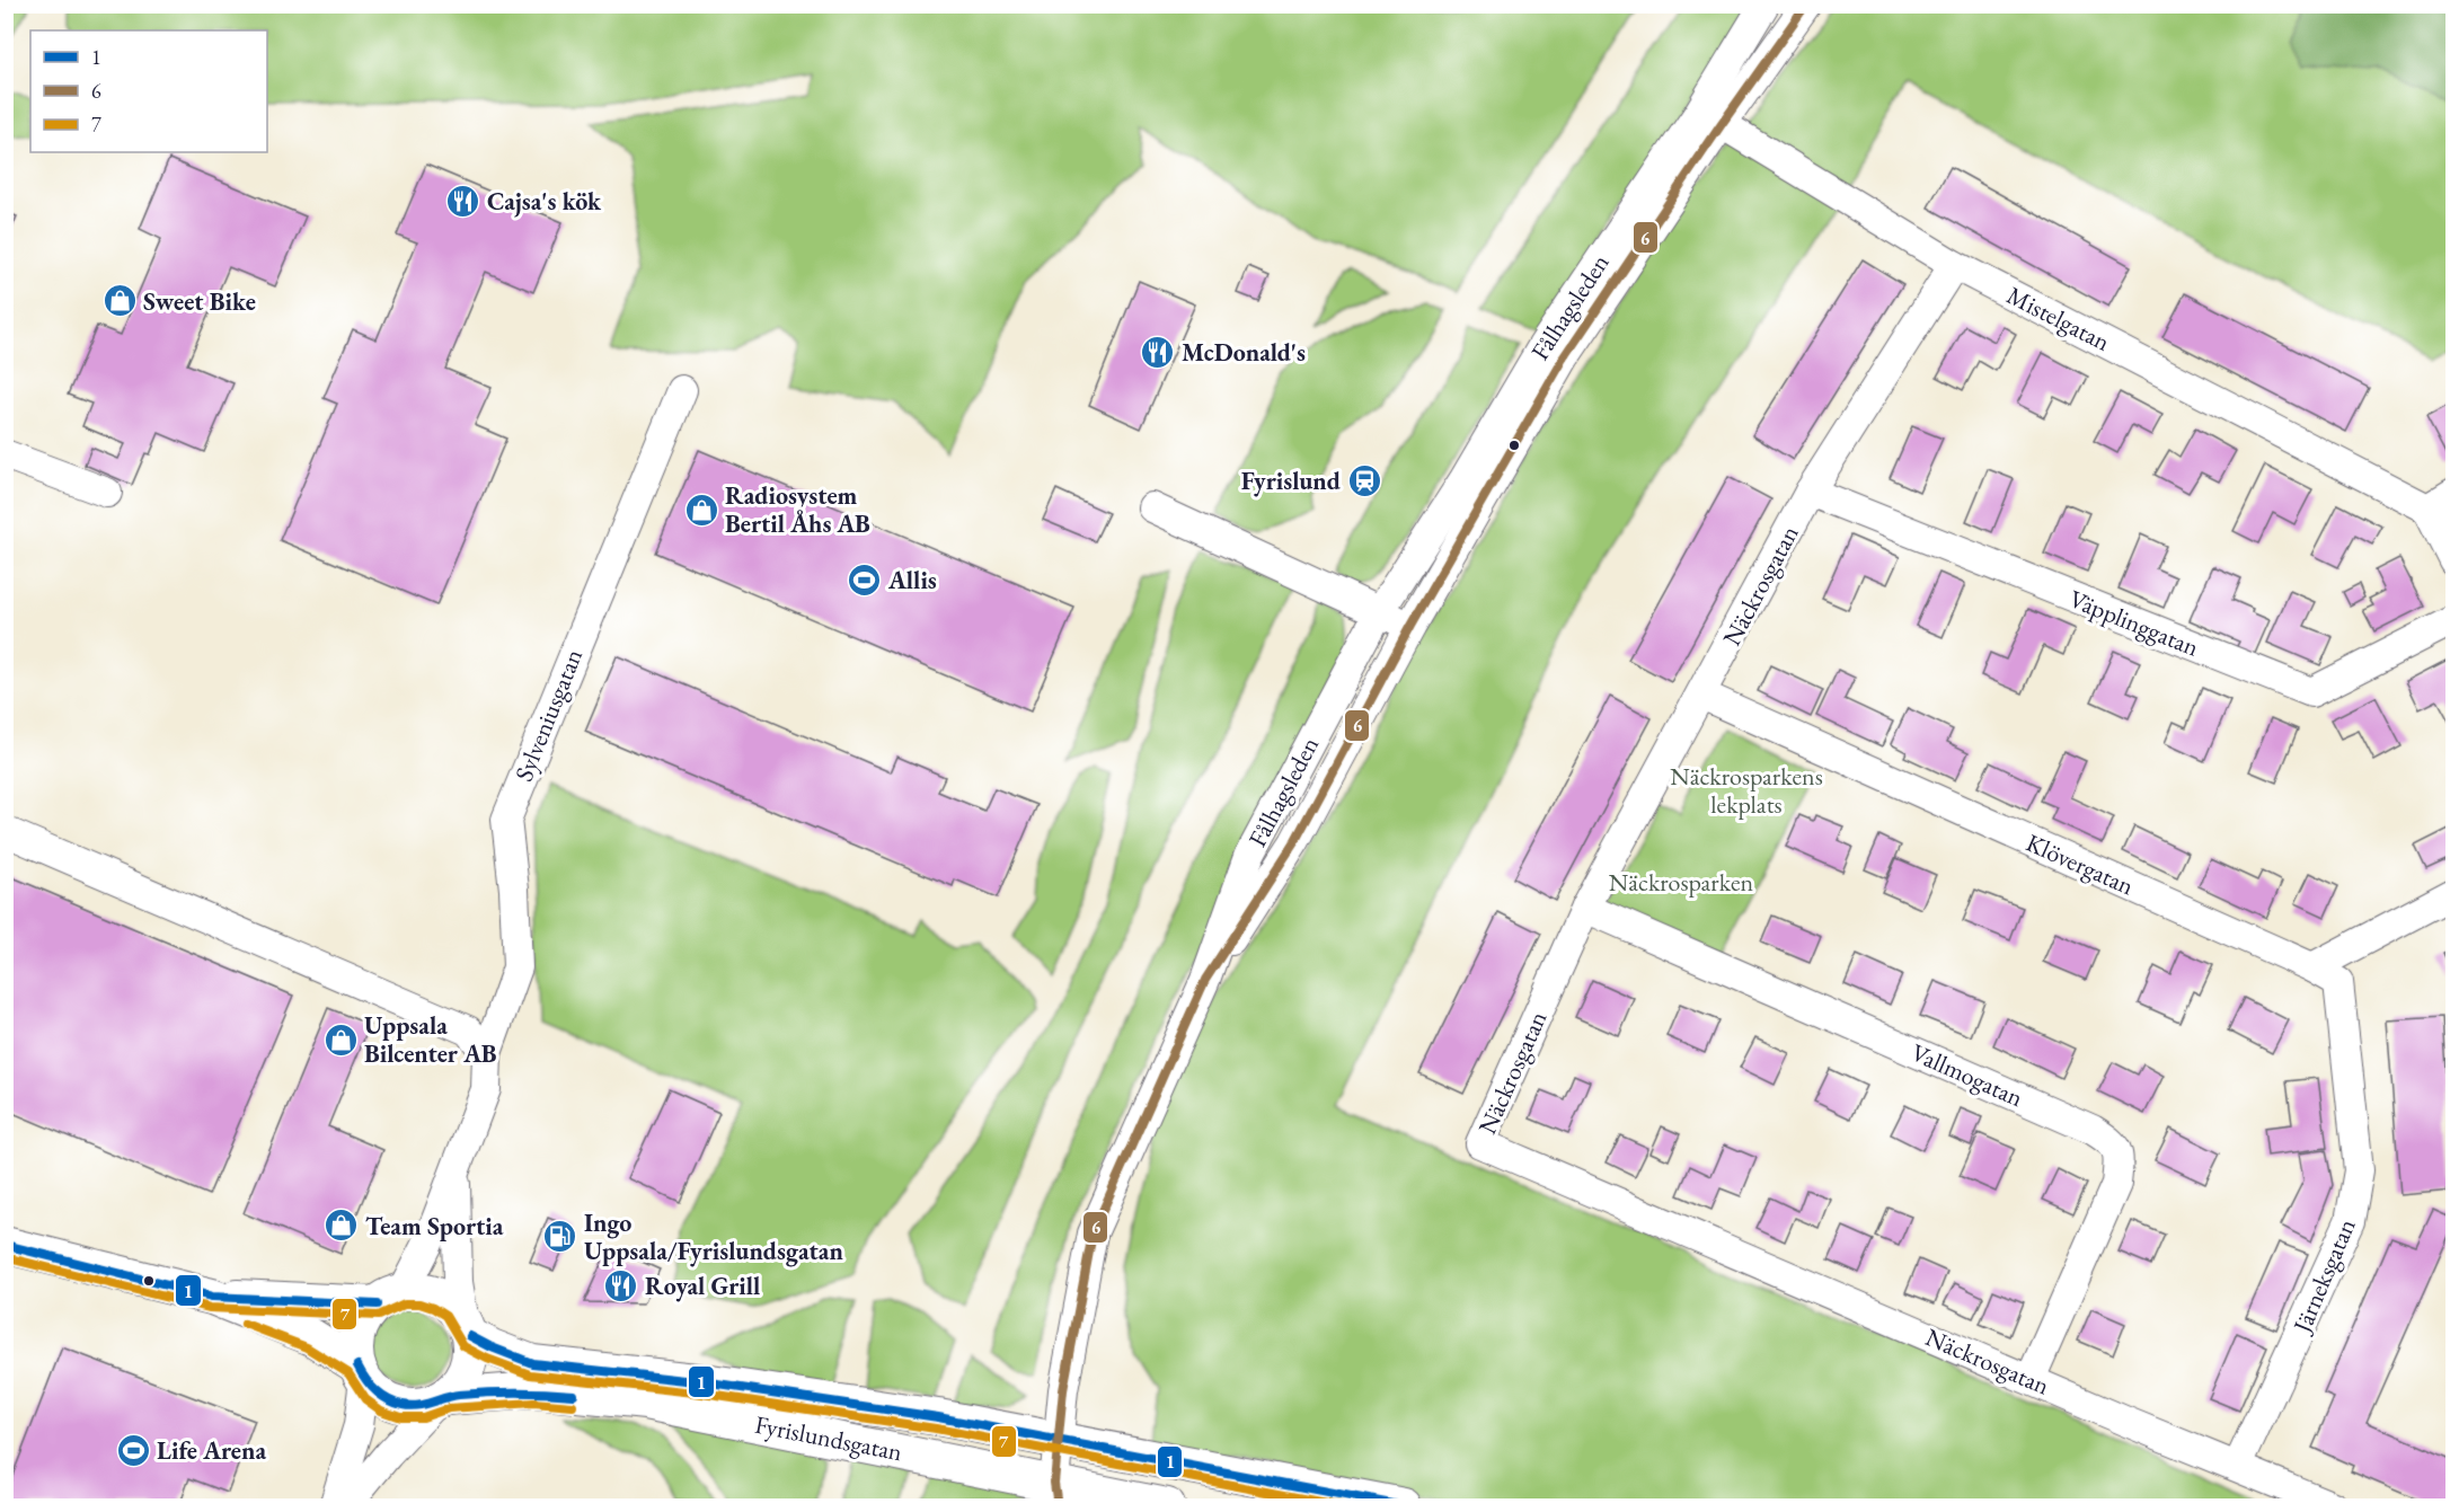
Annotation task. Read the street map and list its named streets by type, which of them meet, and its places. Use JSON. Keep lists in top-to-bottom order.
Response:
{
  "streets": {
    "main road": ["Fyrislundsgatan"],
    "street": [
      "Fålhagsleden",
      "Mistelgatan",
      "Näckrosgatan",
      "Väpplinggatan",
      "Sylveniusgatan",
      "Klövergatan",
      "Vallmogatan",
      "Järneksgatan"
    ]
  },
  "crossings": [
    ["Fålhagsleden", "Mistelgatan"],
    ["Fålhagsleden", "Fyrislundsgatan"],
    ["Mistelgatan", "Näckrosgatan"],
    ["Näckrosgatan", "Väpplinggatan"],
    ["Näckrosgatan", "Klövergatan"],
    ["Näckrosgatan", "Vallmogatan"],
    ["Näckrosgatan", "Järneksgatan"],
    ["Sylveniusgatan", "Fyrislundsgatan"],
    ["Klövergatan", "Järneksgatan"]
  ],
  "parks": ["Näckrosparkens lekplats", "Näckrosparken"],
  "places": {
    "restaurant": ["Cajsa's kök", "McDonald's", "Royal Grill"],
    "shop": [
      "Sweet Bike",
      "Radiosystem Bertil Åhs AB",
      "Uppsala Bilcenter AB",
      "Team Sportia"
    ],
    "station": ["Fyrislund"],
    "sports": ["Allis", "Life Arena"],
    "fuel station": ["Ingo Uppsala/Fyrislundsgatan"]
  },
  "lines": ["transit line 6", "transit line 1", "transit line 7"],
  "legend": ["1", "6", "7"]
}
